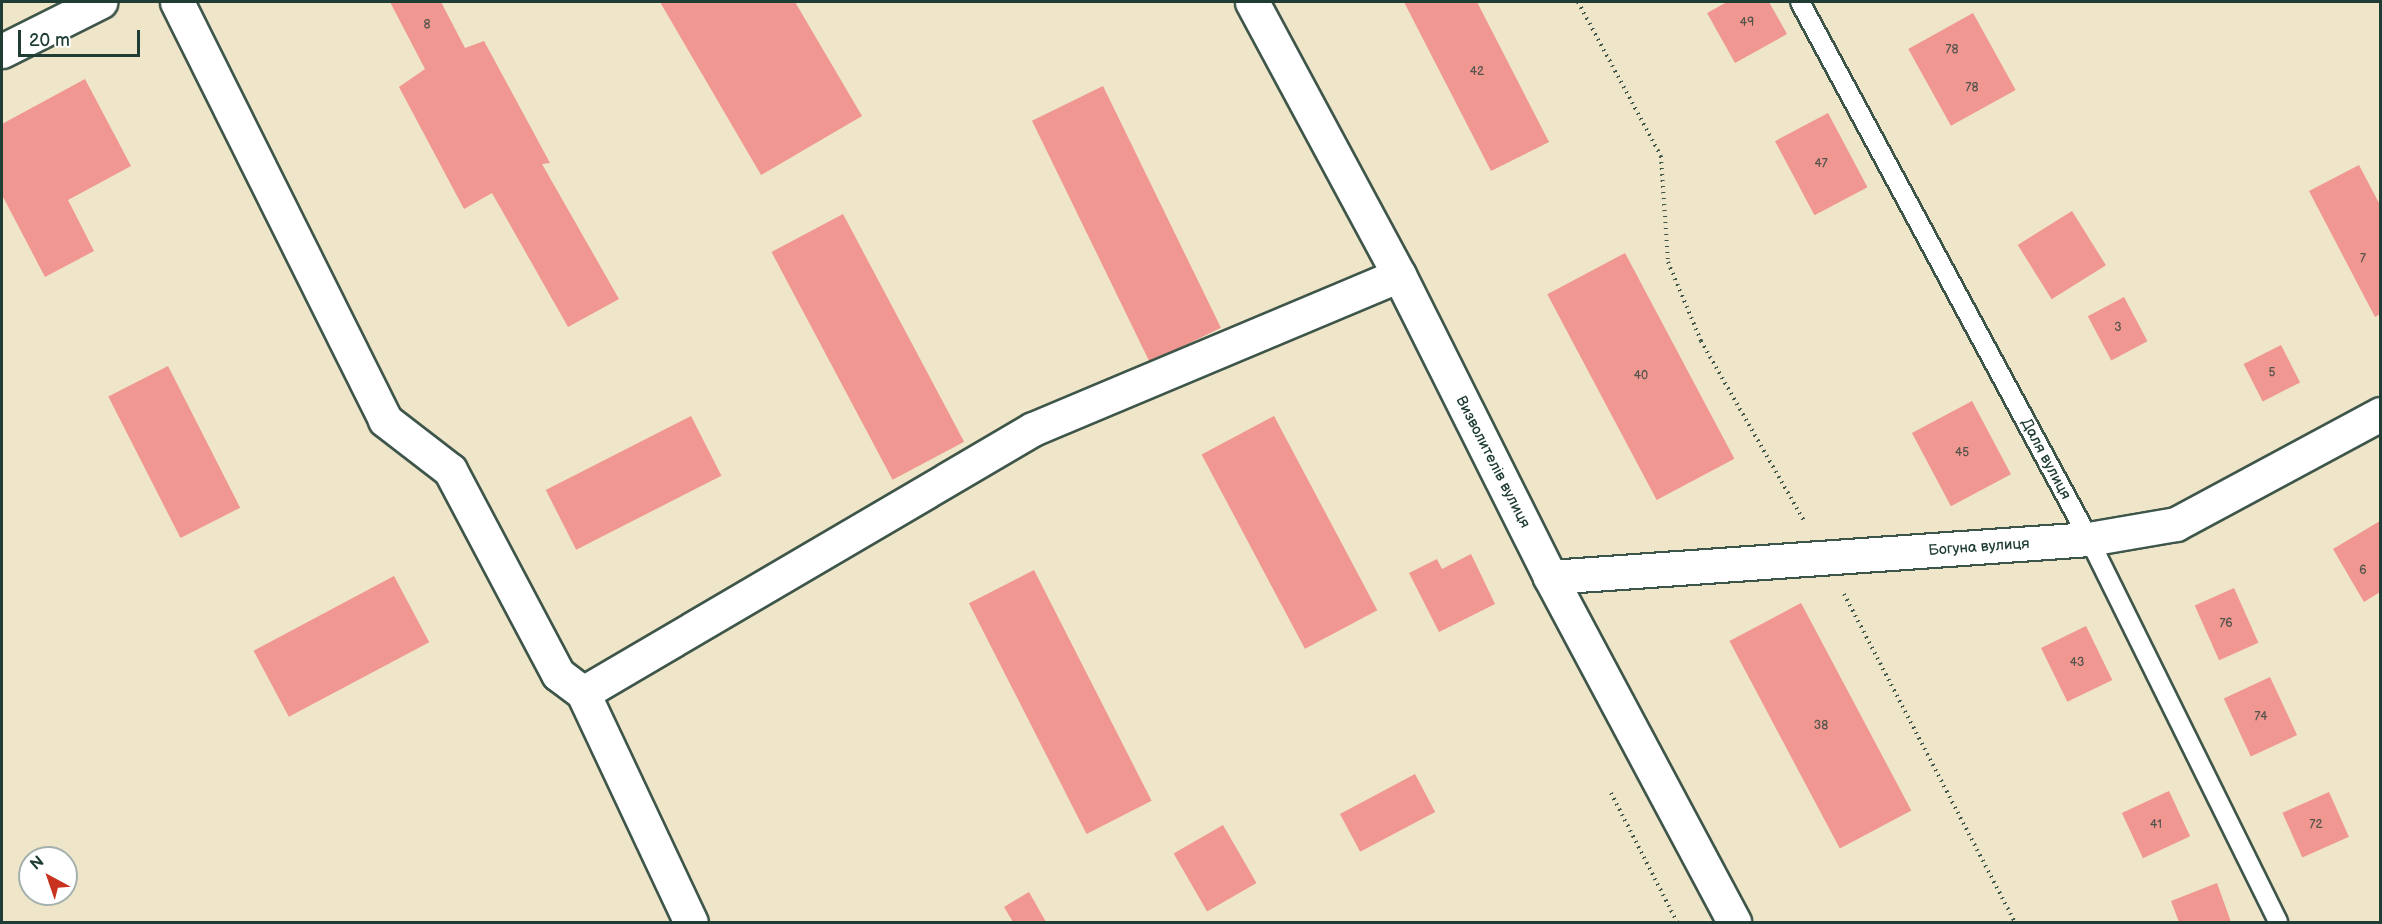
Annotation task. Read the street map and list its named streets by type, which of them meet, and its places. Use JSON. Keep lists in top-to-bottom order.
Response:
{
  "streets": {
    "street": ["Визволителів вулиця", "Богуна вулиця"],
    "lane": ["Даля вулиця"]
  },
  "crossings": [
    ["Даля вулиця", "Богуна вулиця"],
    ["Визволителів вулиця", "Богуна вулиця"]
  ],
  "house_numbers": [
    "49",
    "8",
    "78",
    "42",
    "78",
    "47",
    "7",
    "3",
    "5",
    "40",
    "45",
    "6",
    "76",
    "43",
    "74",
    "38",
    "41",
    "72"
  ],
  "scale_bar": "20 m",
  "north": "top left"
}
